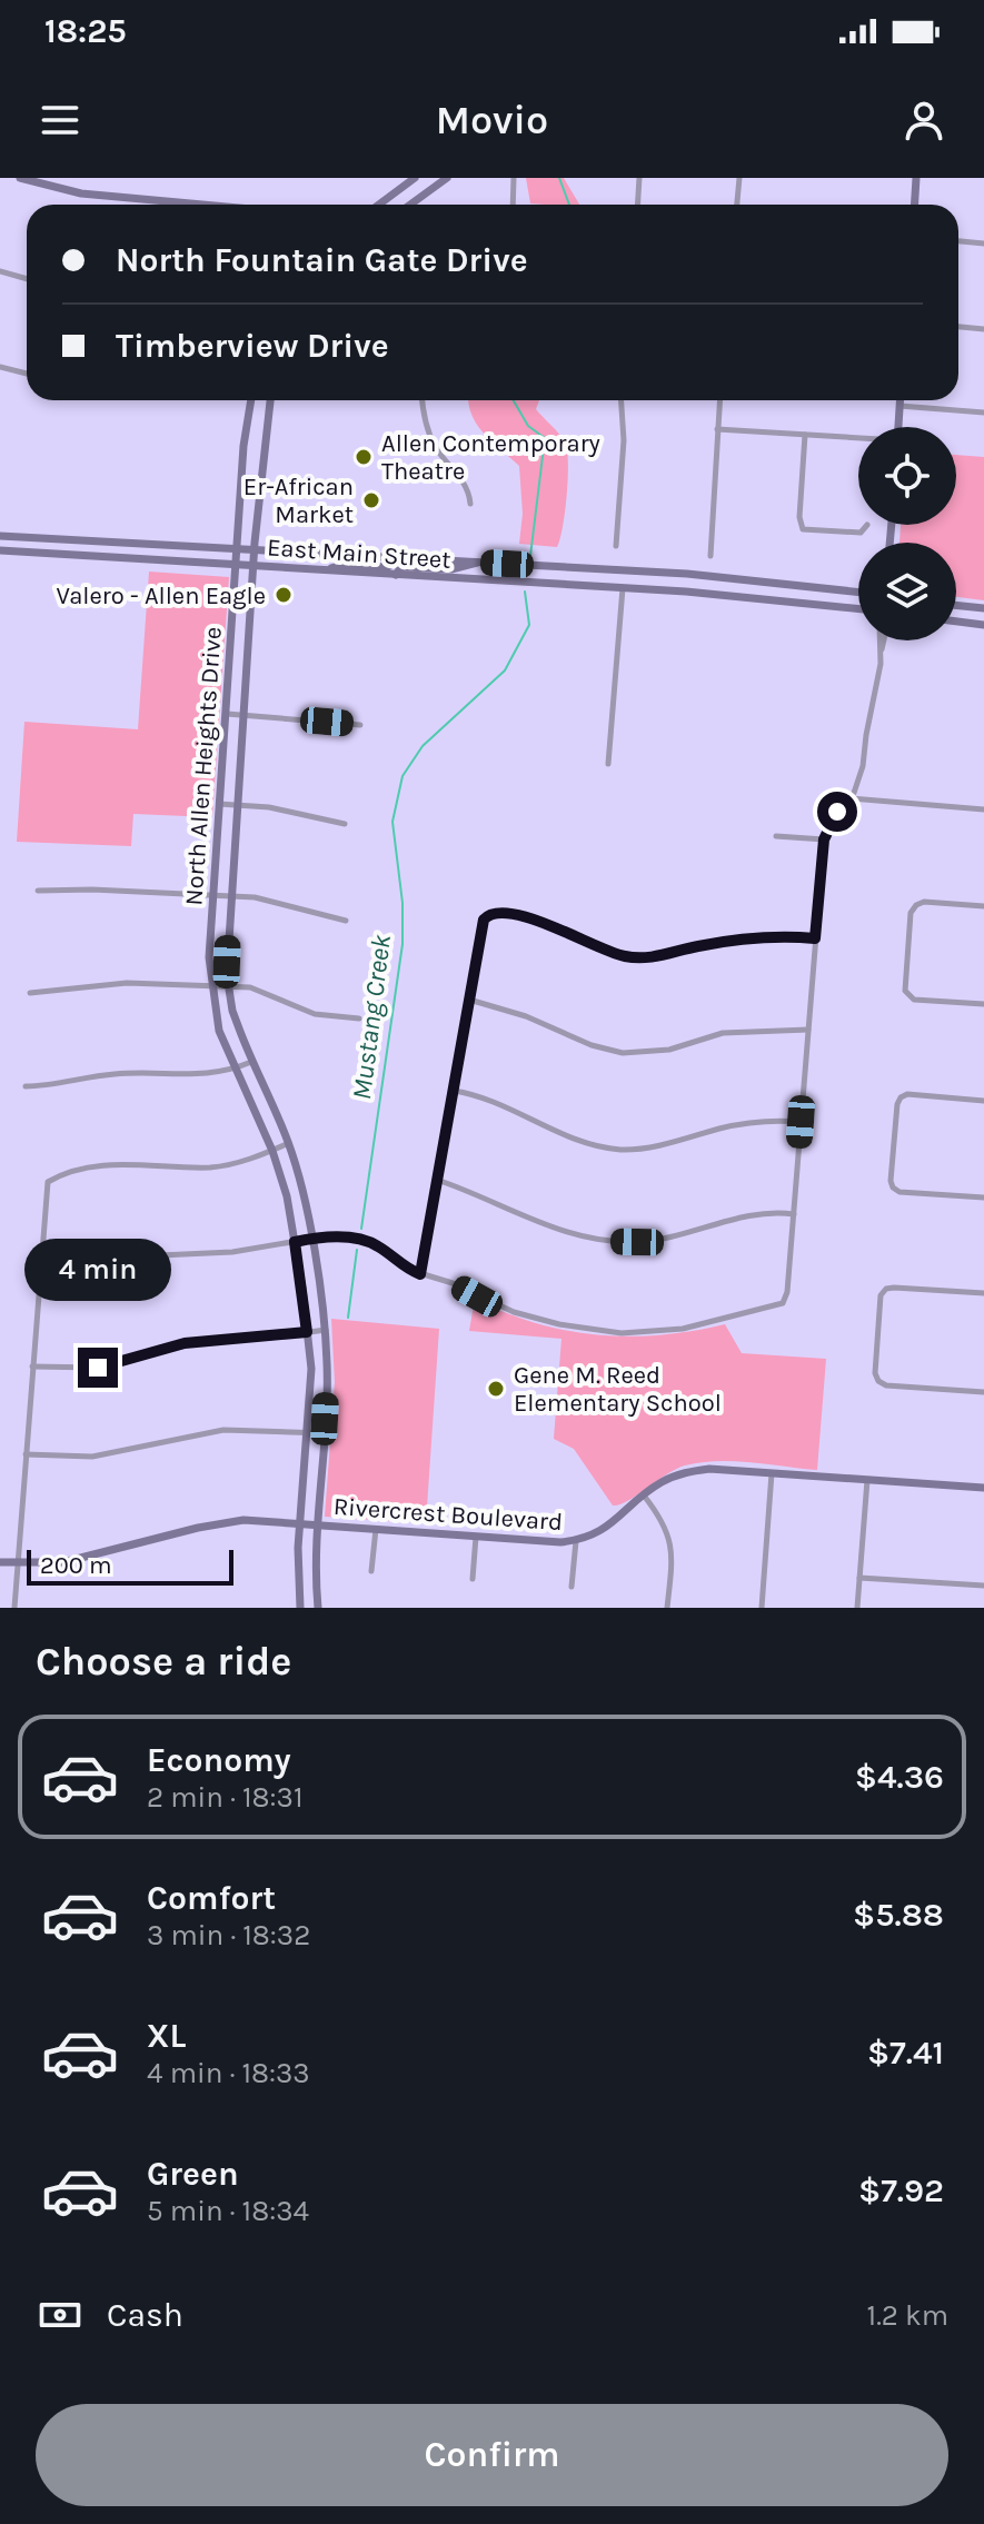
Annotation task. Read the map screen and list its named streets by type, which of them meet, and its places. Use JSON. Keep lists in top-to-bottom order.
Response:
{
  "streets": {
    "main road": ["East Main Street", "North Allen Heights Drive", "Rivercrest Boulevard"]
  },
  "crossings": [
    ["East Main Street", "North Allen Heights Drive"],
    ["North Allen Heights Drive", "Rivercrest Boulevard"]
  ],
  "water": ["Mustang Creek"],
  "places": [
    "Allen Contemporary Theatre",
    "Er-African Market",
    "Valero - Allen Eagle",
    "Gene M. Reed Elementary School"
  ],
  "scale_bar": "200 m",
  "page": {
    "status": "18:25",
    "header": "Movio",
    "banner": ["North Fountain Gate Drive", "Timberview Drive"],
    "bubble": "4 min",
    "scale": "200 m",
    "heading": "Choose a ride",
    "list": [
      {
        "name": "Economy",
        "note": "2 min · 18:31",
        "value": "$4.36"
      },
      {
        "name": "Comfort",
        "note": "3 min · 18:32",
        "value": "$5.88"
      },
      {
        "name": "XL",
        "note": "4 min · 18:33",
        "value": "$7.41"
      },
      {
        "name": "Green",
        "note": "5 min · 18:34",
        "value": "$7.92"
      }
    ],
    "pay": ["Cash", "1.2 km"],
    "buttons": "Confirm"
  }
}
